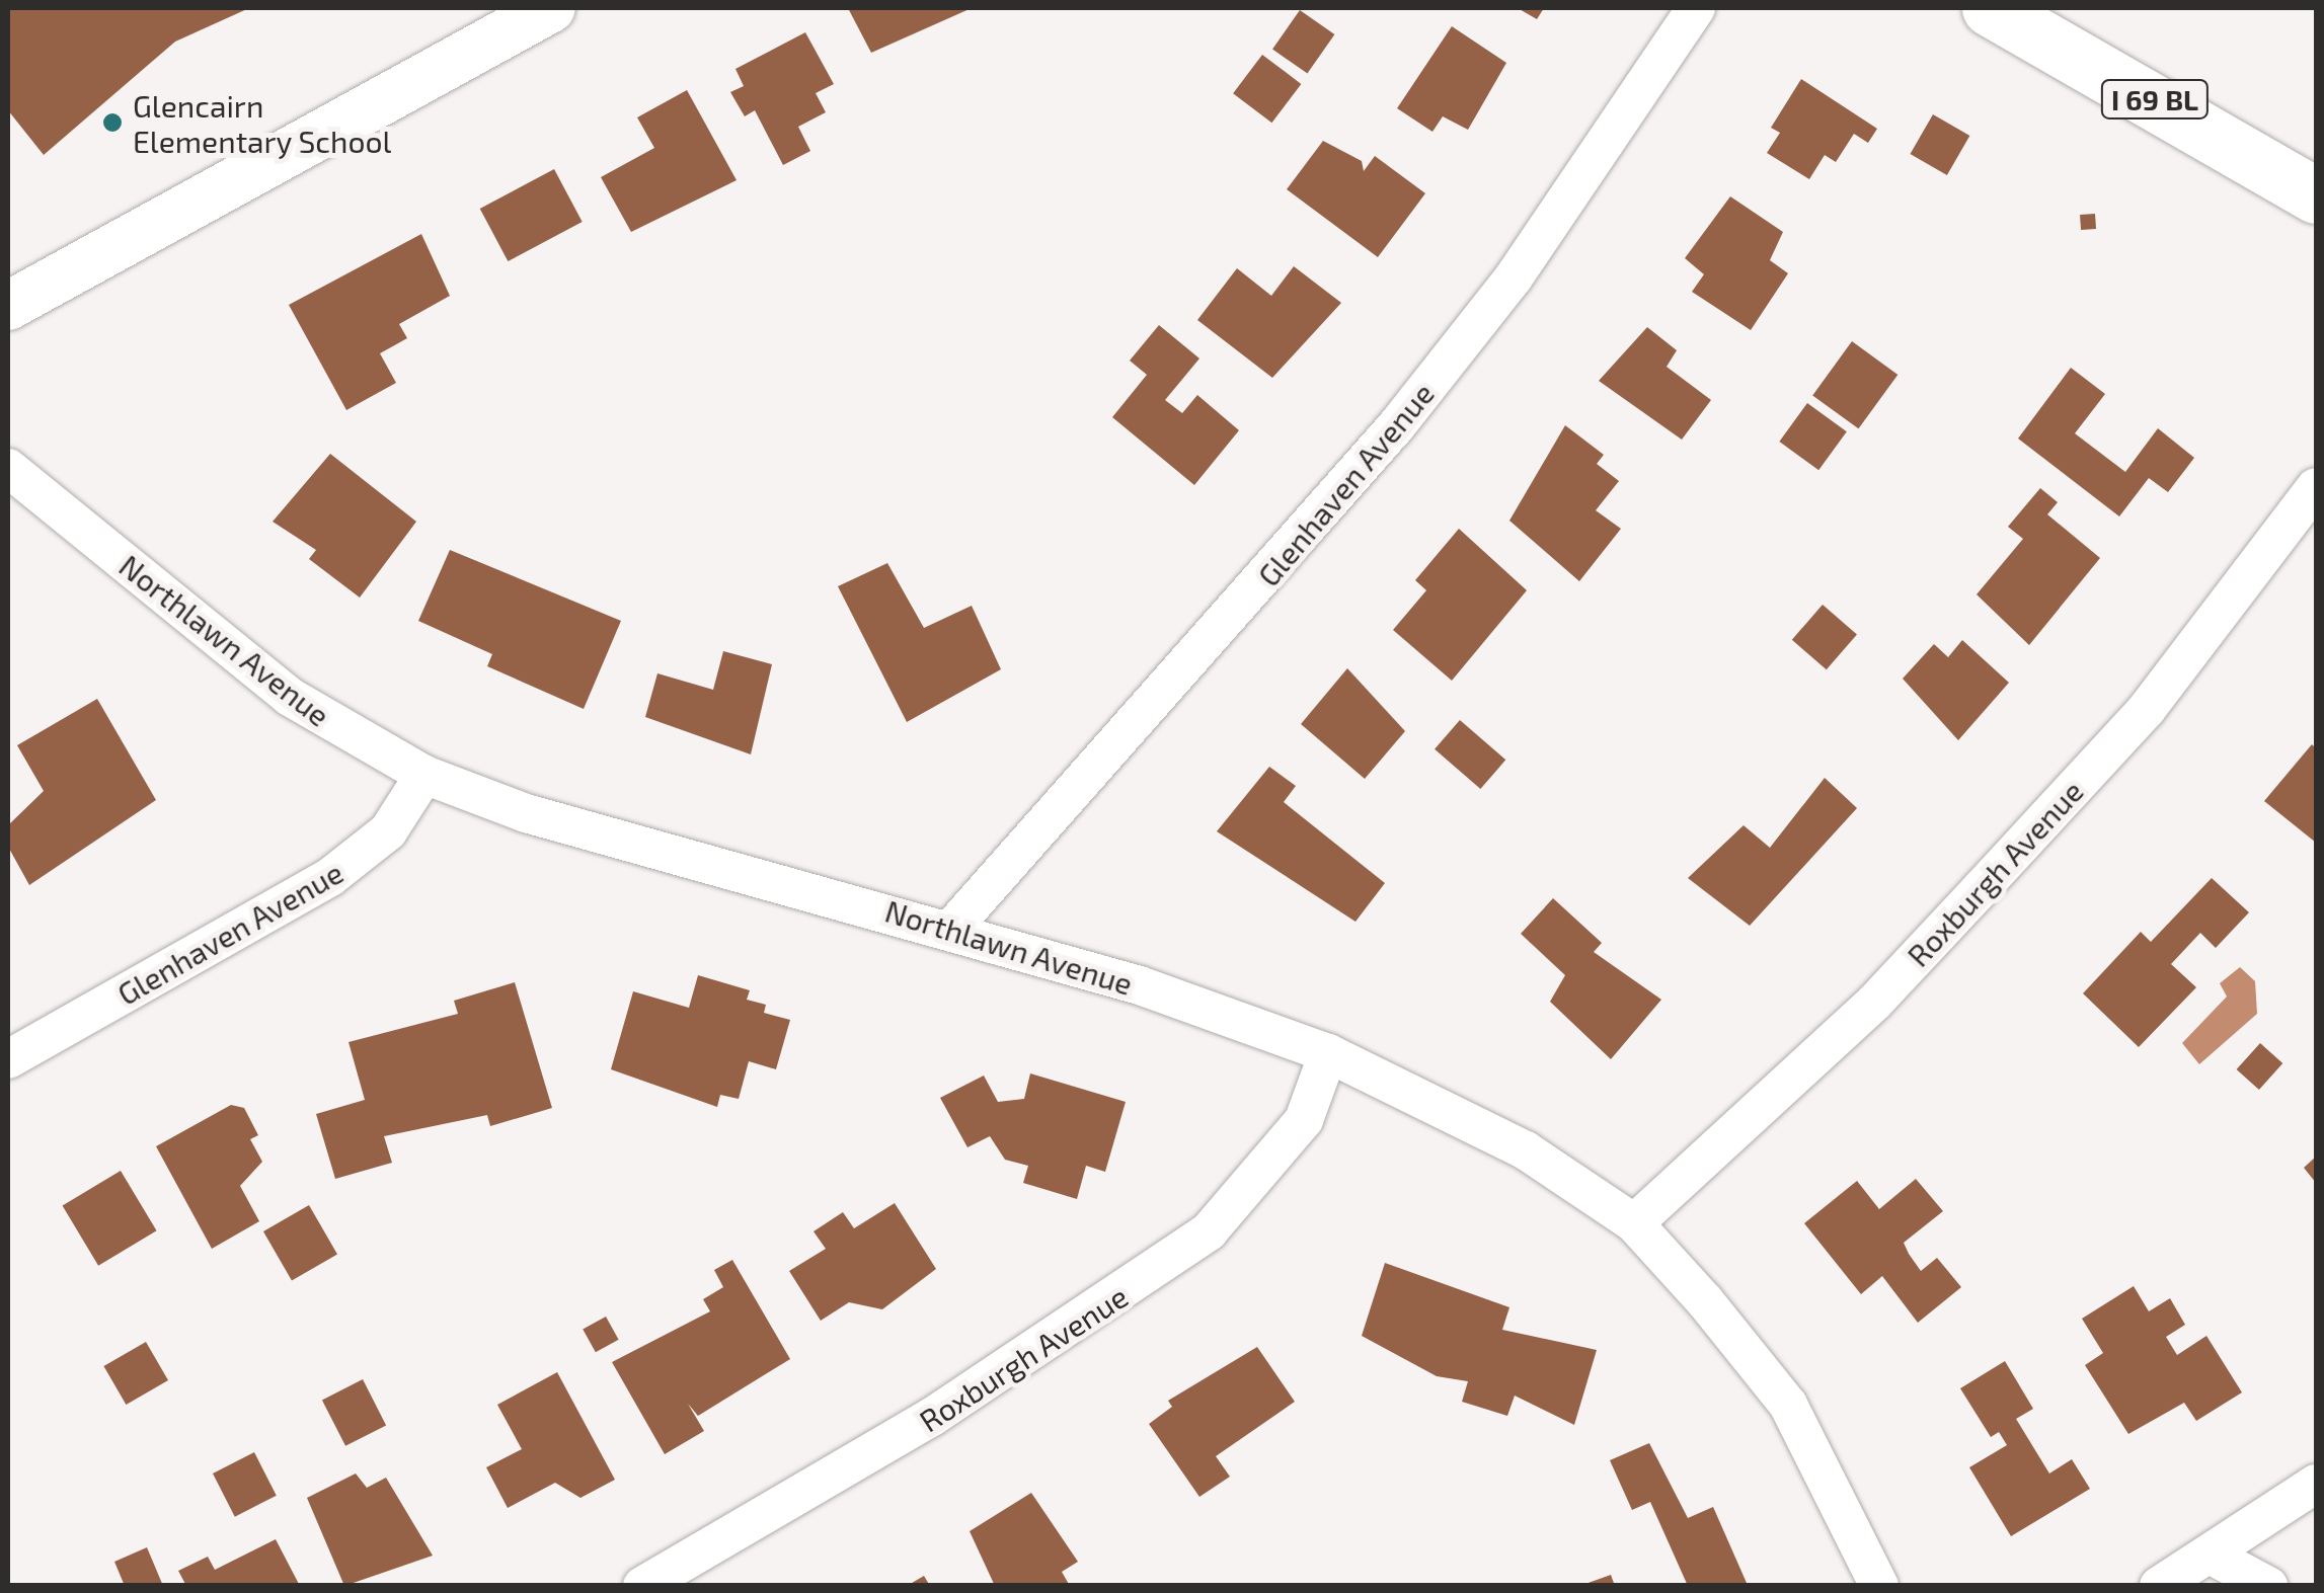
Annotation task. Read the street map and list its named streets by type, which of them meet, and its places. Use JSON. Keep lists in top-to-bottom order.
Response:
{
  "streets": {
    "main road": ["I 69 BL"],
    "street": ["Glenhaven Avenue", "Northlawn Avenue", "Roxburgh Avenue"]
  },
  "crossings": [
    ["Glenhaven Avenue", "Northlawn Avenue"],
    ["Northlawn Avenue", "Roxburgh Avenue"]
  ],
  "places": ["Glencairn Elementary School"]
}
